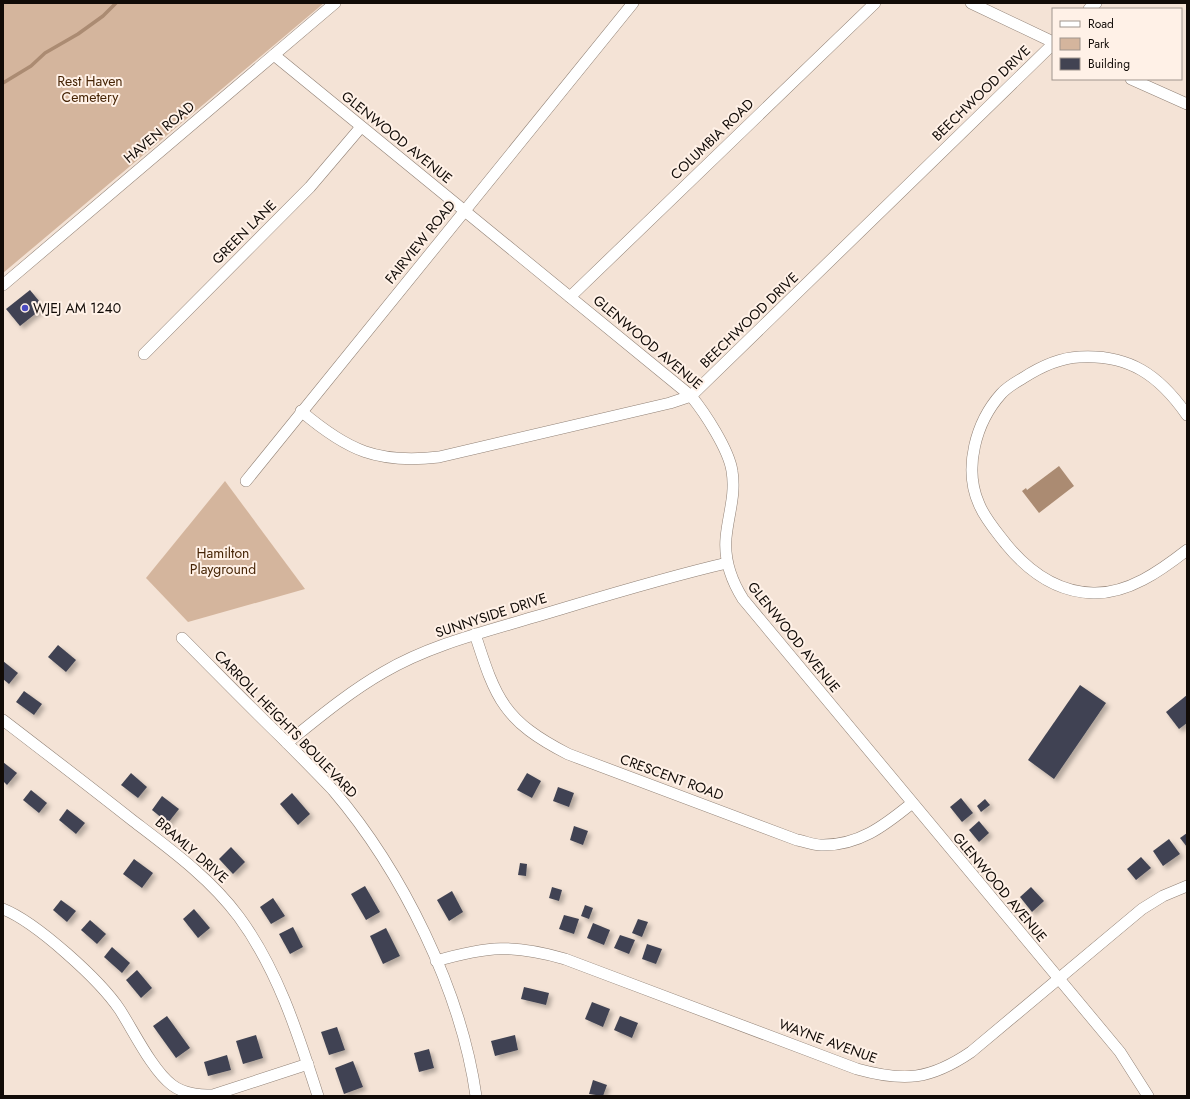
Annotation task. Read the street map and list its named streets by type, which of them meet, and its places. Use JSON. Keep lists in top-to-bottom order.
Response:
{
  "streets": {
    "street": [
      "BEECHWOOD DRIVE",
      "HAVEN ROAD",
      "GLENWOOD AVENUE",
      "COLUMBIA ROAD",
      "GREEN LANE",
      "FAIRVIEW ROAD",
      "SUNNYSIDE DRIVE",
      "CARROLL HEIGHTS BOULEVARD",
      "CRESCENT ROAD",
      "BRAMLY DRIVE",
      "WAYNE AVENUE"
    ]
  },
  "crossings": [
    ["BEECHWOOD DRIVE", "GLENWOOD AVENUE"],
    ["BEECHWOOD DRIVE", "FAIRVIEW ROAD"],
    ["HAVEN ROAD", "GLENWOOD AVENUE"],
    ["GLENWOOD AVENUE", "COLUMBIA ROAD"],
    ["GLENWOOD AVENUE", "GREEN LANE"],
    ["GLENWOOD AVENUE", "FAIRVIEW ROAD"],
    ["GLENWOOD AVENUE", "SUNNYSIDE DRIVE"],
    ["GLENWOOD AVENUE", "CRESCENT ROAD"],
    ["GLENWOOD AVENUE", "WAYNE AVENUE"],
    ["SUNNYSIDE DRIVE", "CARROLL HEIGHTS BOULEVARD"],
    ["SUNNYSIDE DRIVE", "CRESCENT ROAD"],
    ["CARROLL HEIGHTS BOULEVARD", "WAYNE AVENUE"]
  ],
  "parks": ["Rest Haven Cemetery", "Hamilton Playground"],
  "places": ["WJEJ AM 1240"],
  "legend": ["Road", "Park", "Building"]
}
